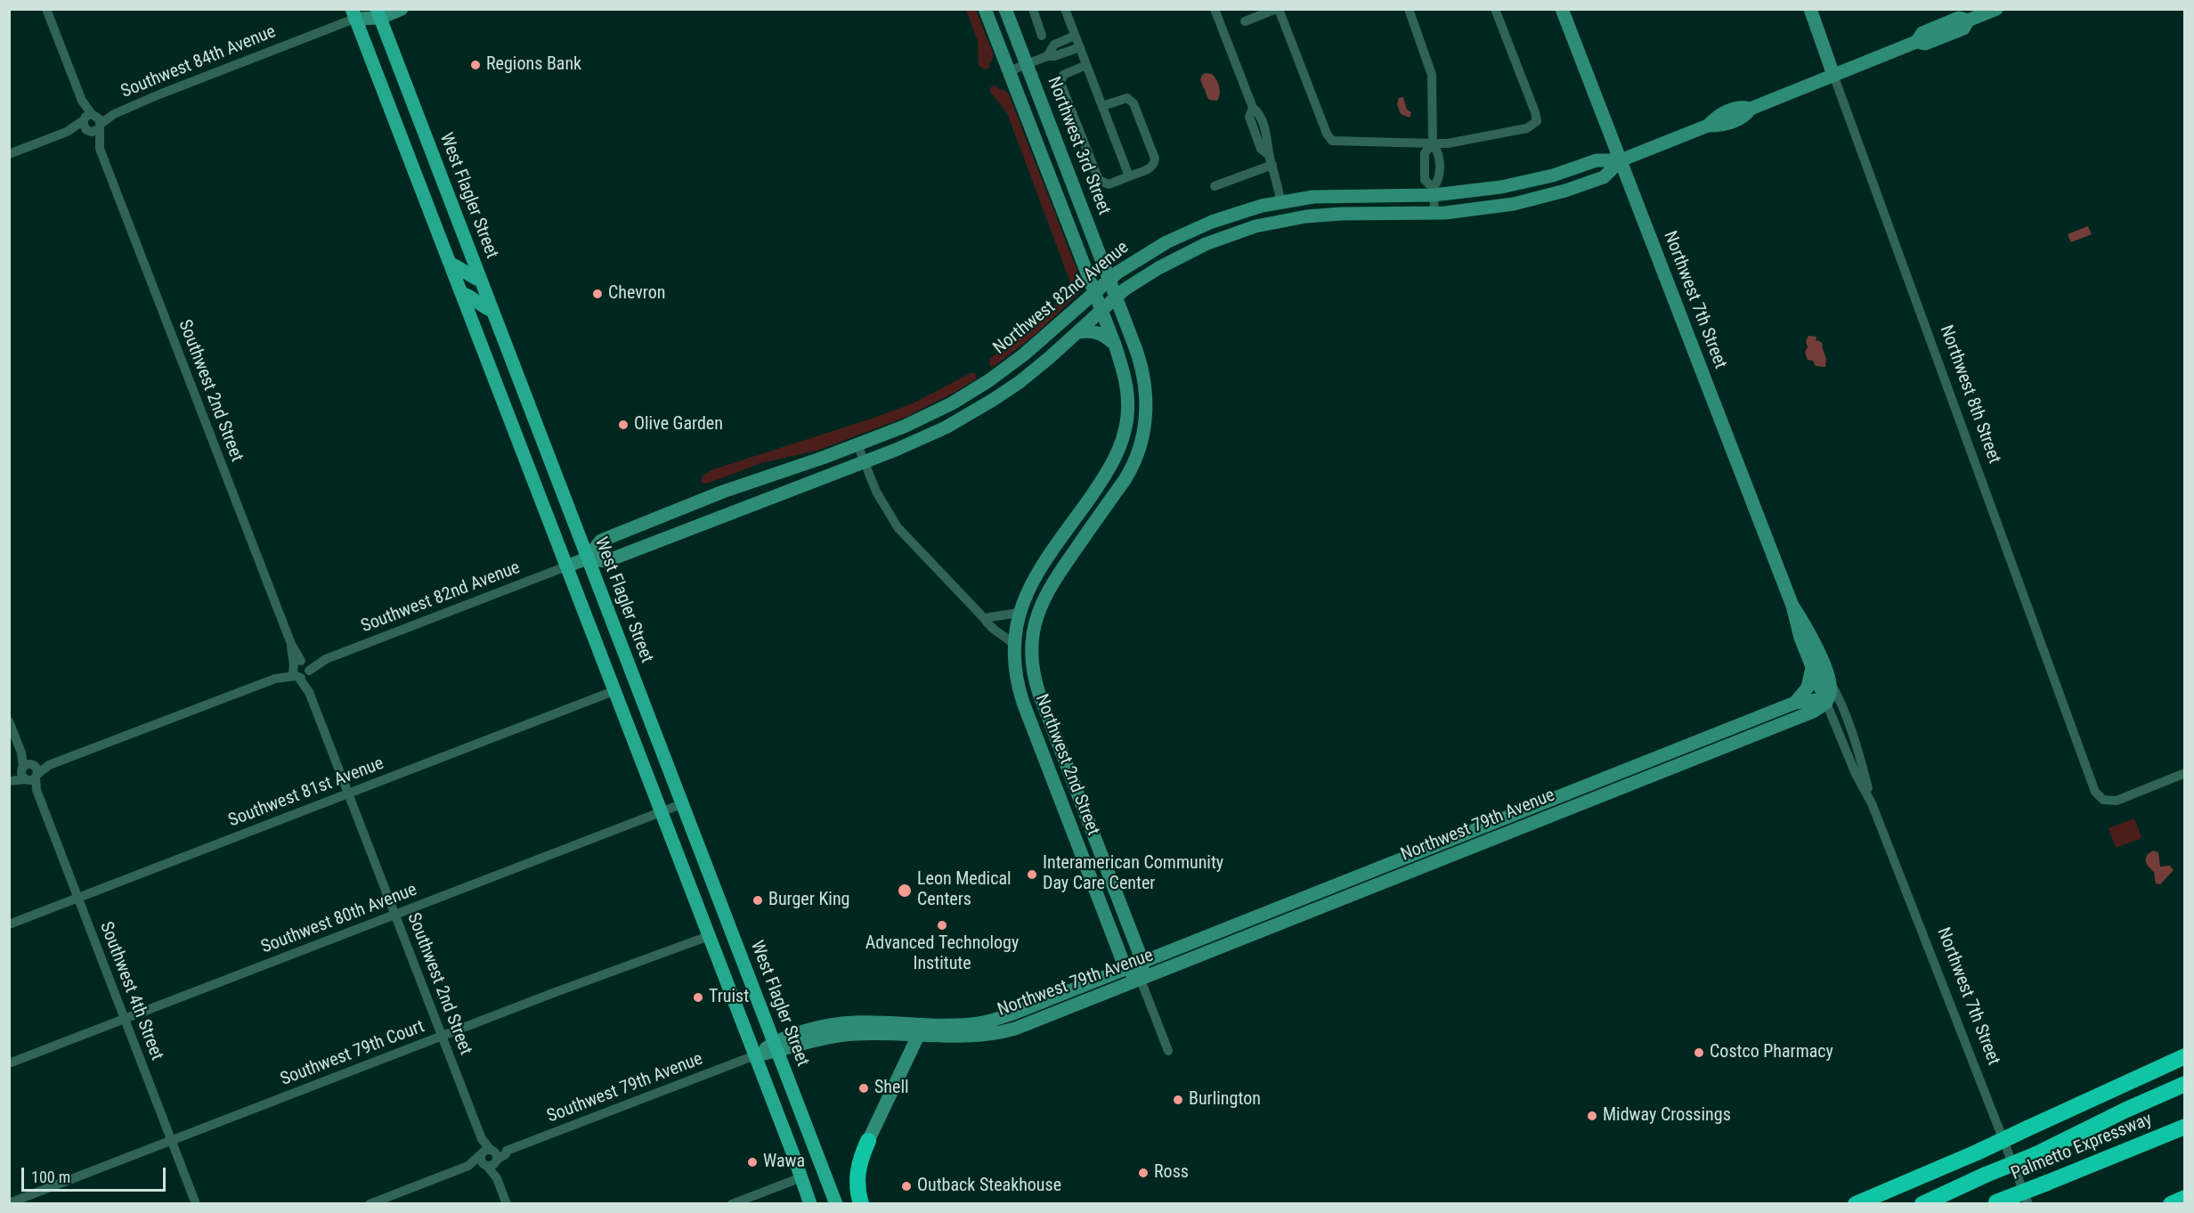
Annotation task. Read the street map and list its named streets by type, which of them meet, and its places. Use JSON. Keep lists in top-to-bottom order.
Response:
{
  "streets": {
    "highway": ["Palmetto Expressway"],
    "main road": ["West Flagler Street"],
    "street": [
      "Southwest 84th Avenue",
      "Northwest 3rd Street",
      "Northwest 82nd Avenue",
      "Northwest 7th Street",
      "Southwest 2nd Street",
      "Northwest 8th Street",
      "Southwest 82nd Avenue",
      "Northwest 2nd Street",
      "Southwest 81st Avenue",
      "Northwest 79th Avenue",
      "Southwest 80th Avenue",
      "Southwest 4th Street",
      "Southwest 79th Court",
      "Southwest 79th Avenue"
    ]
  },
  "crossings": [
    ["Southwest 84th Avenue", "Southwest 2nd Street"],
    ["Northwest 3rd Street", "Northwest 82nd Avenue"],
    ["Northwest 3rd Street", "Northwest 2nd Street"],
    ["West Flagler Street", "Northwest 82nd Avenue"],
    ["West Flagler Street", "Northwest 79th Avenue"],
    ["West Flagler Street", "Southwest 80th Avenue"],
    ["Northwest 82nd Avenue", "Northwest 7th Street"],
    ["Northwest 82nd Avenue", "Northwest 8th Street"],
    ["Northwest 82nd Avenue", "Southwest 82nd Avenue"],
    ["Northwest 7th Street", "Northwest 79th Avenue"],
    ["Southwest 2nd Street", "Southwest 82nd Avenue"],
    ["Southwest 2nd Street", "Southwest 81st Avenue"],
    ["Southwest 2nd Street", "Southwest 80th Avenue"],
    ["Southwest 2nd Street", "Southwest 79th Court"],
    ["Southwest 2nd Street", "Southwest 79th Avenue"],
    ["Southwest 82nd Avenue", "Southwest 4th Street"],
    ["Northwest 2nd Street", "Northwest 79th Avenue"],
    ["Southwest 81st Avenue", "Southwest 4th Street"],
    ["Northwest 79th Avenue", "Southwest 79th Avenue"],
    ["Southwest 80th Avenue", "Southwest 4th Street"],
    ["Southwest 4th Street", "Southwest 79th Court"]
  ],
  "places": [
    "Regions Bank",
    "Chevron",
    "Olive Garden",
    "Interamerican Community Day Care Center",
    "Leon Medical Centers",
    "Burger King",
    "Advanced Technology Institute",
    "Truist",
    "Costco Pharmacy",
    "Shell",
    "Burlington",
    "Midway Crossings",
    "Wawa",
    "Ross",
    "Outback Steakhouse"
  ],
  "scale_bar": "100 m"
}
